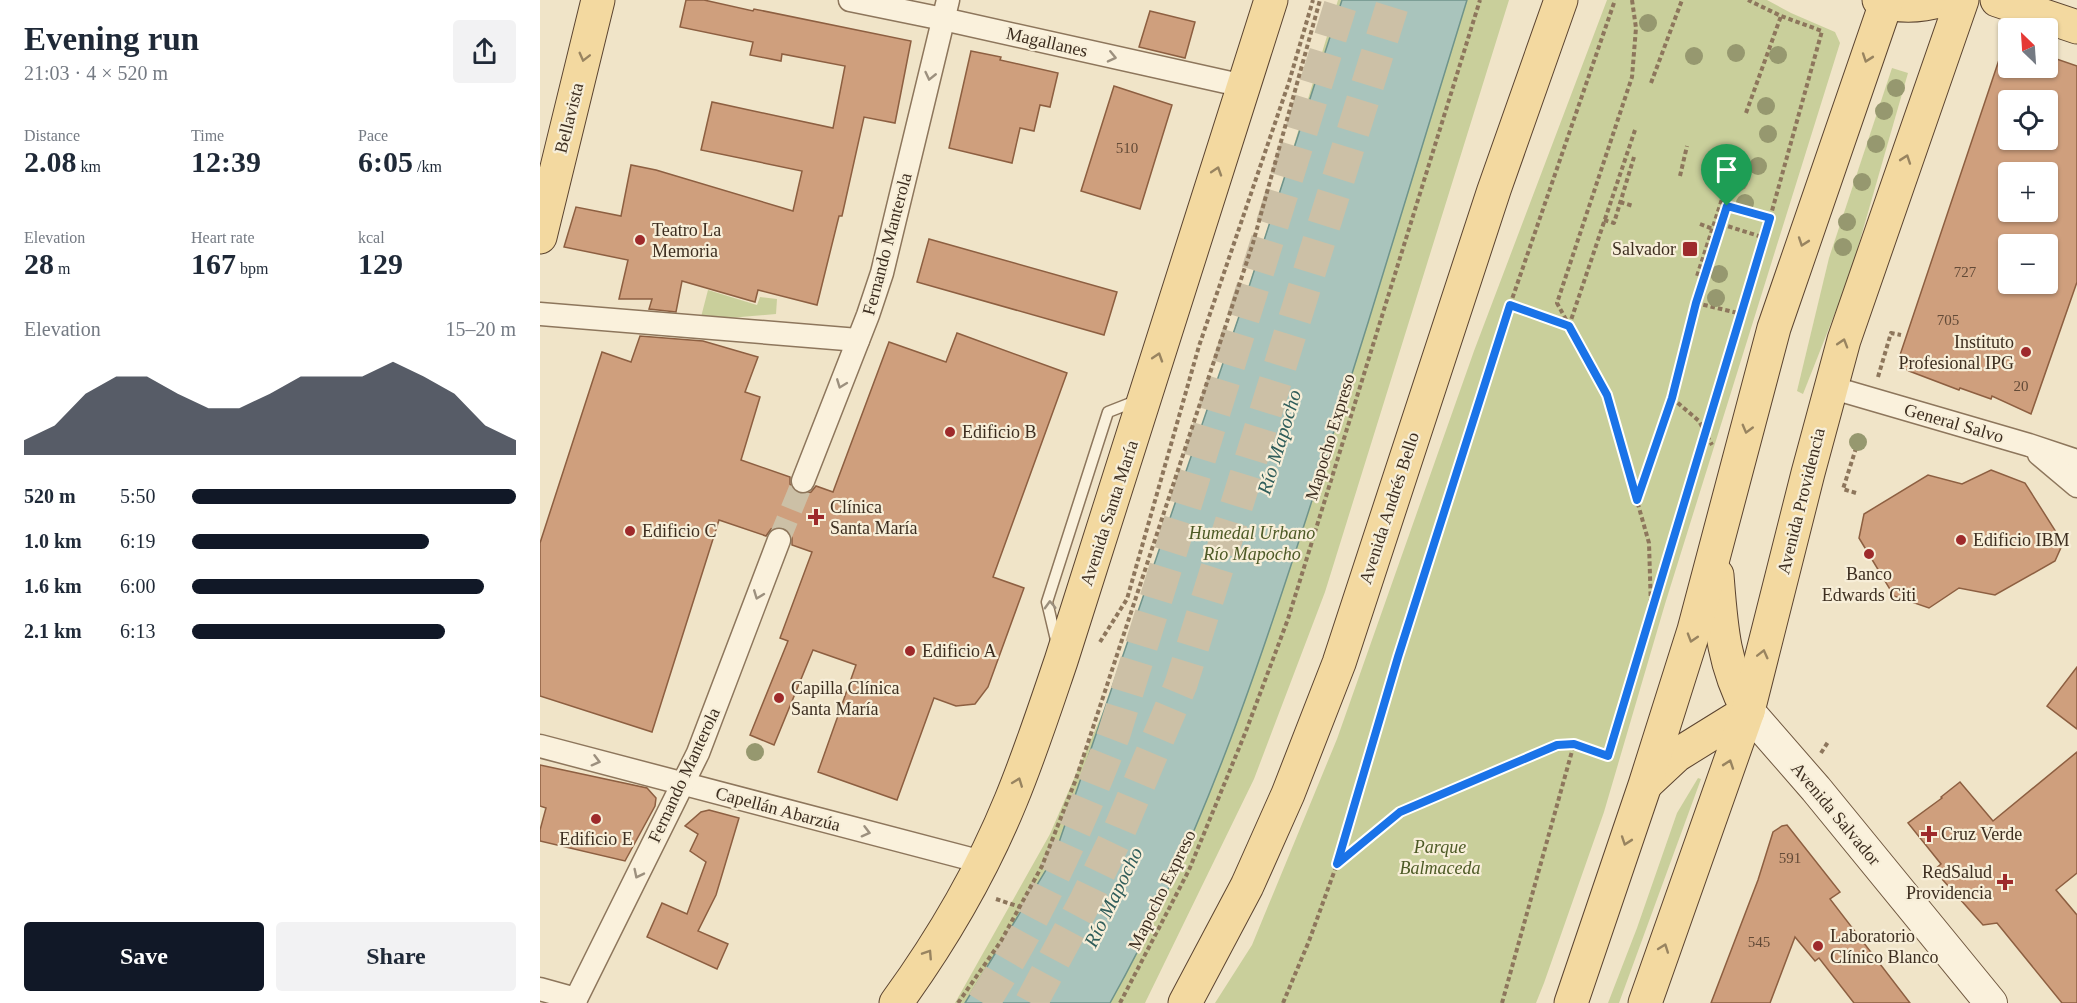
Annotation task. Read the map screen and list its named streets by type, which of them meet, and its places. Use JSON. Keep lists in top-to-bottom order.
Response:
{
  "streets": {
    "main road": [
      "Bellavista",
      "Avenida Providencia",
      "Avenida Andrés Bello",
      "Avenida Santa María",
      "Avenida Salvador"
    ],
    "street": [
      "Magallanes",
      "Fernando Manterola",
      "General Salvo",
      "Capellán Abarzúa"
    ],
    "path": ["Mapocho Expreso"]
  },
  "crossings": [
    ["Magallanes", "Fernando Manterola"],
    ["Magallanes", "Avenida Santa María"],
    ["Fernando Manterola", "Capellán Abarzúa"],
    ["General Salvo", "Avenida Providencia"],
    ["Avenida Providencia", "Avenida Salvador"],
    ["Avenida Santa María", "Capellán Abarzúa"]
  ],
  "one_way": [
    "Magallanes",
    "Bellavista",
    "Fernando Manterola",
    "Avenida Santa María",
    "Capellán Abarzúa"
  ],
  "water": ["Río Mapocho"],
  "parks": ["Humedal Urbano Río Mapocho", "Parque Balmaceda"],
  "places": {
    "other": [
      "Teatro La Memoria",
      "Instituto Profesional IPG",
      "Edificio B",
      "Edificio C",
      "Edificio IBM",
      "Banco Edwards Citi",
      "Edificio A",
      "Capilla Clínica Santa María",
      "Edificio E",
      "Laboratorio Clínico Blanco"
    ],
    "transit": ["Salvador"],
    "health": ["Clínica Santa María", "Cruz Verde", "RedSalud Providencia"]
  },
  "house_numbers": [
    "510",
    "727",
    "705",
    "20",
    "591",
    "545"
  ],
  "north": "top left",
  "page": {
    "heading": ["Evening run", "21:03 · 4 × 520 m"],
    "map_buttons": ["+", "−"],
    "stats": [
      ["Distance", "2.08 km"],
      ["Time", "12:39"],
      ["Pace", "6:05 /km"],
      ["Elevation", "28 m"],
      ["Heart rate", "167 bpm"],
      ["kcal", "129"]
    ],
    "chart": ["Elevation", "15–20 m"],
    "list": [
      {
        "name": "520 m",
        "note": "5:50"
      },
      {
        "name": "1.0 km",
        "note": "6:19"
      },
      {
        "name": "1.6 km",
        "note": "6:00"
      },
      {
        "name": "2.1 km",
        "note": "6:13"
      }
    ],
    "buttons": ["Save", "Share"]
  }
}
